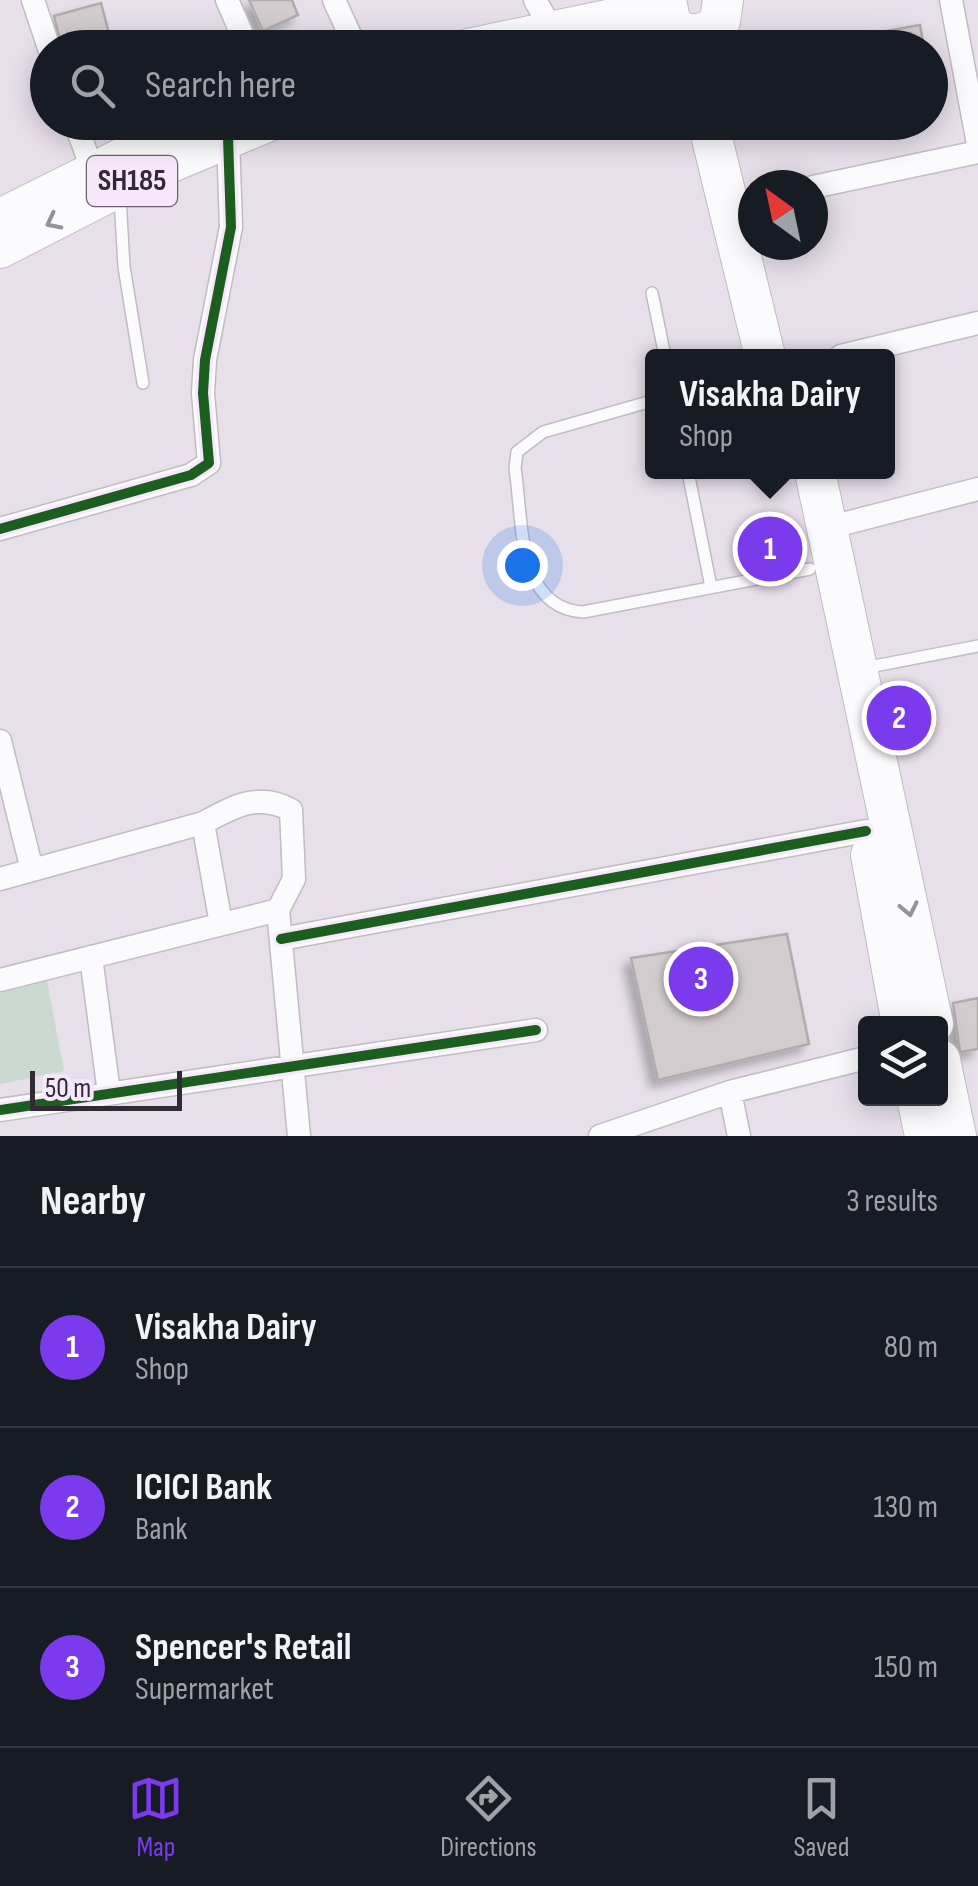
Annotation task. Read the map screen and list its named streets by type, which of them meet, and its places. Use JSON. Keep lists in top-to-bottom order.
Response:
{
  "streets": {
    "main road": ["SH185"]
  },
  "scale_bar": "50 m",
  "north": "top left",
  "page": {
    "search": "Search here",
    "popup": ["Visakha Dairy", "Shop"],
    "pins": ["1", "2", "3"],
    "scale": "50 m",
    "heading": ["Nearby", "3 results"],
    "list": [
      {
        "mark": "1",
        "name": "Visakha Dairy",
        "note": "Shop",
        "value": "80 m"
      },
      {
        "mark": "2",
        "name": "ICICI Bank",
        "note": "Bank",
        "value": "130 m"
      },
      {
        "mark": "3",
        "name": "Spencer's Retail",
        "note": "Supermarket",
        "value": "150 m"
      }
    ],
    "nav": ["Map", "Directions", "Saved"]
  }
}
